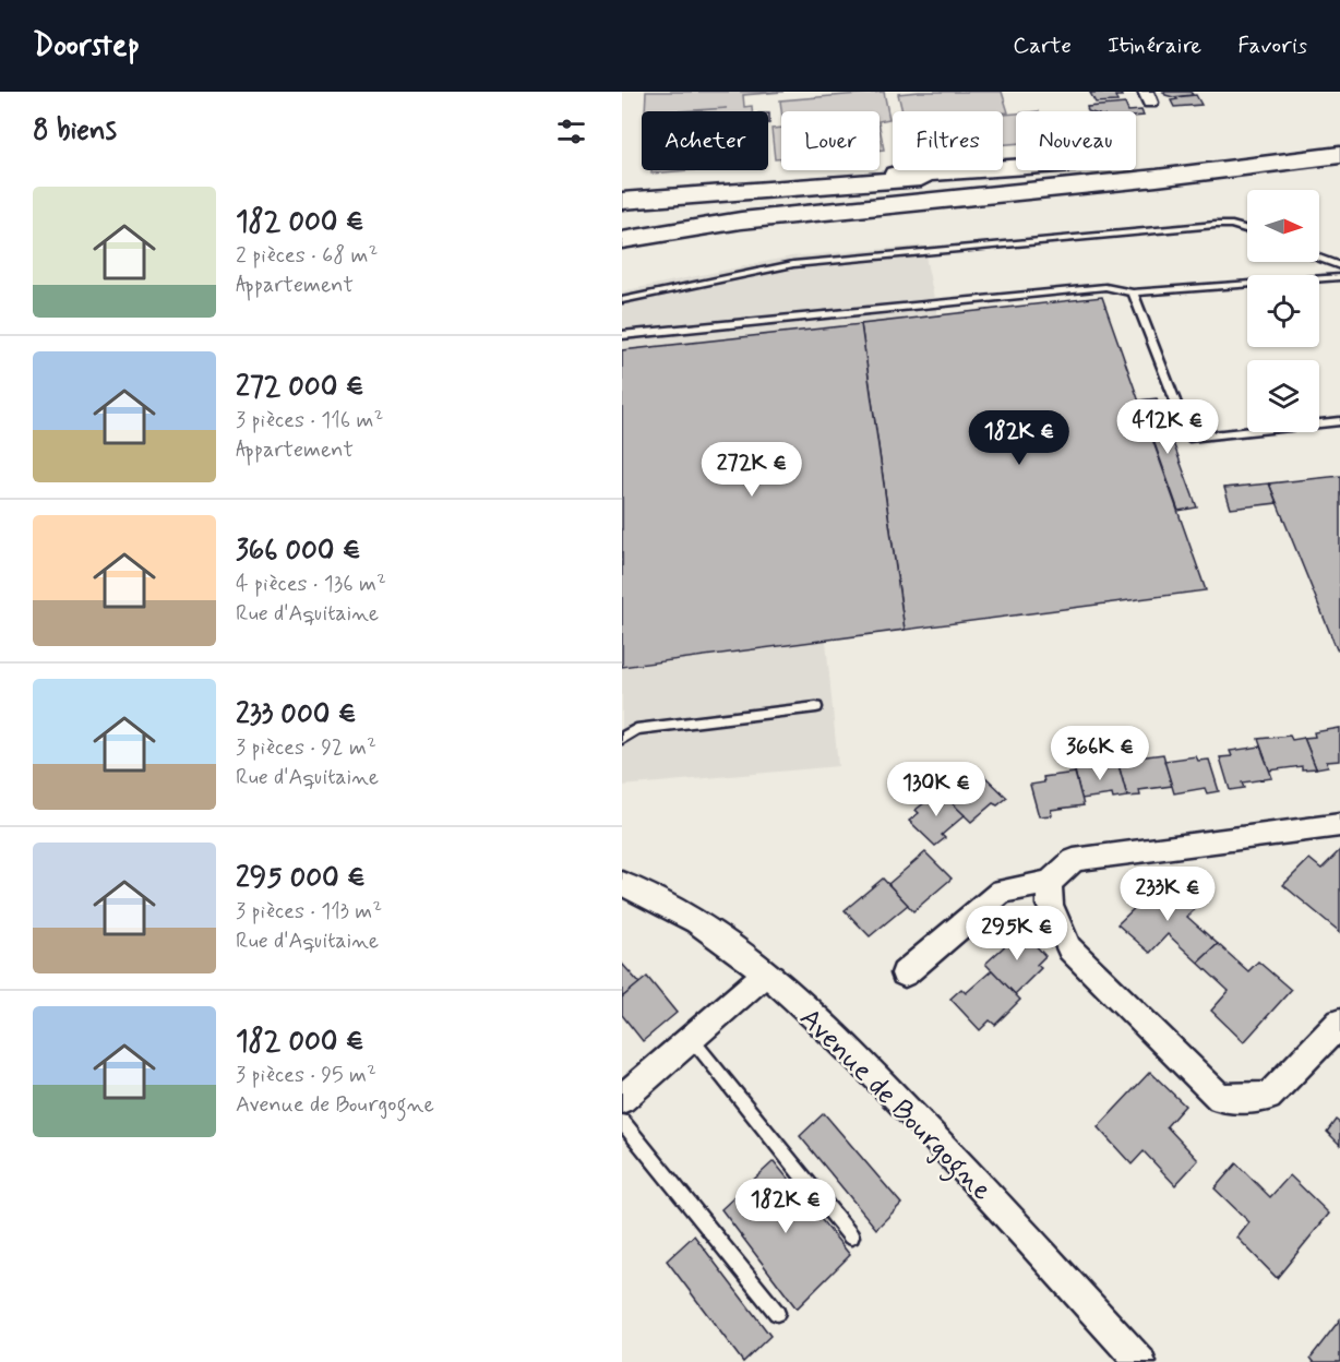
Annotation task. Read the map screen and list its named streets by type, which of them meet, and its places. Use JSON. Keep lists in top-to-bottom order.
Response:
{
  "streets": {
    "street": ["Avenue de Bourgogne"]
  },
  "north": "right",
  "page": {
    "header": "Doorstep",
    "nav": ["Carte", "Itinéraire", "Favoris"],
    "heading": "8 biens",
    "chip": [
      "Acheter",
      "Louer",
      "Filtres",
      "Nouveau"
    ],
    "list": [
      {
        "name": "182 000 €",
        "note": "2 pièces · 68 m² · Appartement"
      },
      {
        "name": "272 000 €",
        "note": "3 pièces · 116 m² · Appartement"
      },
      {
        "name": "366 000 €",
        "note": "4 pièces · 136 m² · Rue d'Aquitaine"
      },
      {
        "name": "233 000 €",
        "note": "3 pièces · 92 m² · Rue d'Aquitaine"
      },
      {
        "name": "295 000 €",
        "note": "3 pièces · 113 m² · Rue d'Aquitaine"
      },
      {
        "name": "182 000 €",
        "note": "3 pièces · 95 m² · Avenue de Bourgogne"
      }
    ],
    "price": [
      "412K €",
      "182K €",
      "272K €",
      "366K €",
      "130K €",
      "233K €",
      "295K €",
      "182K €"
    ]
  }
}
